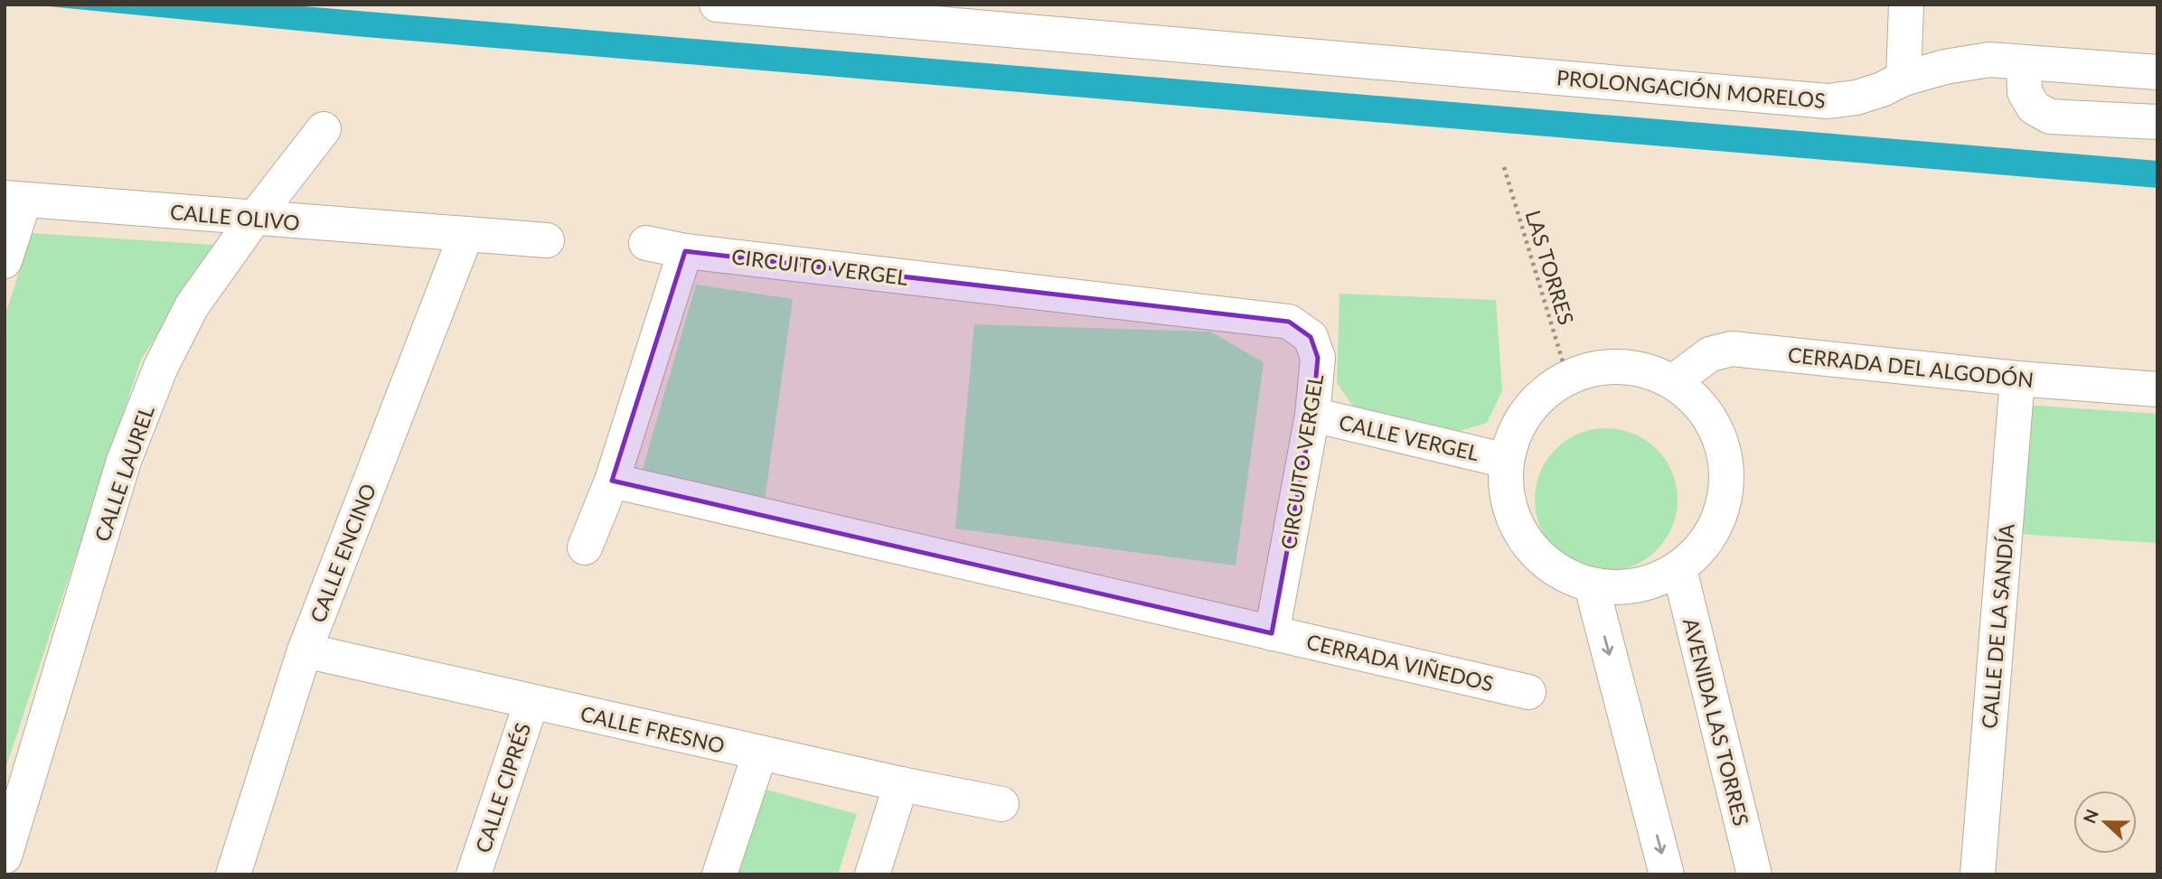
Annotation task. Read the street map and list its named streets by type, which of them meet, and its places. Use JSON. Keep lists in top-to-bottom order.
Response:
{
  "streets": {
    "street": [
      "PROLONGACIÓN MORELOS",
      "CALLE OLIVO",
      "CIRCUITO VERGEL",
      "CERRADA DEL ALGODÓN",
      "CALLE VERGEL",
      "CALLE LAUREL",
      "CALLE ENCINO",
      "CALLE DE LA SANDÍA",
      "CERRADA VIÑEDOS",
      "AVENIDA LAS TORRES",
      "CALLE FRESNO",
      "CALLE CIPRÉS"
    ],
    "path": ["LAS TORRES"]
  },
  "crossings": [
    ["CALLE OLIVO", "CALLE LAUREL"],
    ["CALLE OLIVO", "CALLE ENCINO"],
    ["CIRCUITO VERGEL", "CALLE VERGEL"],
    ["CIRCUITO VERGEL", "CERRADA VIÑEDOS"],
    ["LAS TORRES", "CERRADA DEL ALGODÓN"],
    ["LAS TORRES", "CALLE VERGEL"],
    ["LAS TORRES", "AVENIDA LAS TORRES"],
    ["CERRADA DEL ALGODÓN", "CALLE VERGEL"],
    ["CERRADA DEL ALGODÓN", "CALLE DE LA SANDÍA"],
    ["CERRADA DEL ALGODÓN", "AVENIDA LAS TORRES"],
    ["CALLE VERGEL", "AVENIDA LAS TORRES"],
    ["CALLE ENCINO", "CALLE FRESNO"],
    ["CALLE FRESNO", "CALLE CIPRÉS"]
  ],
  "north": "left"
}
